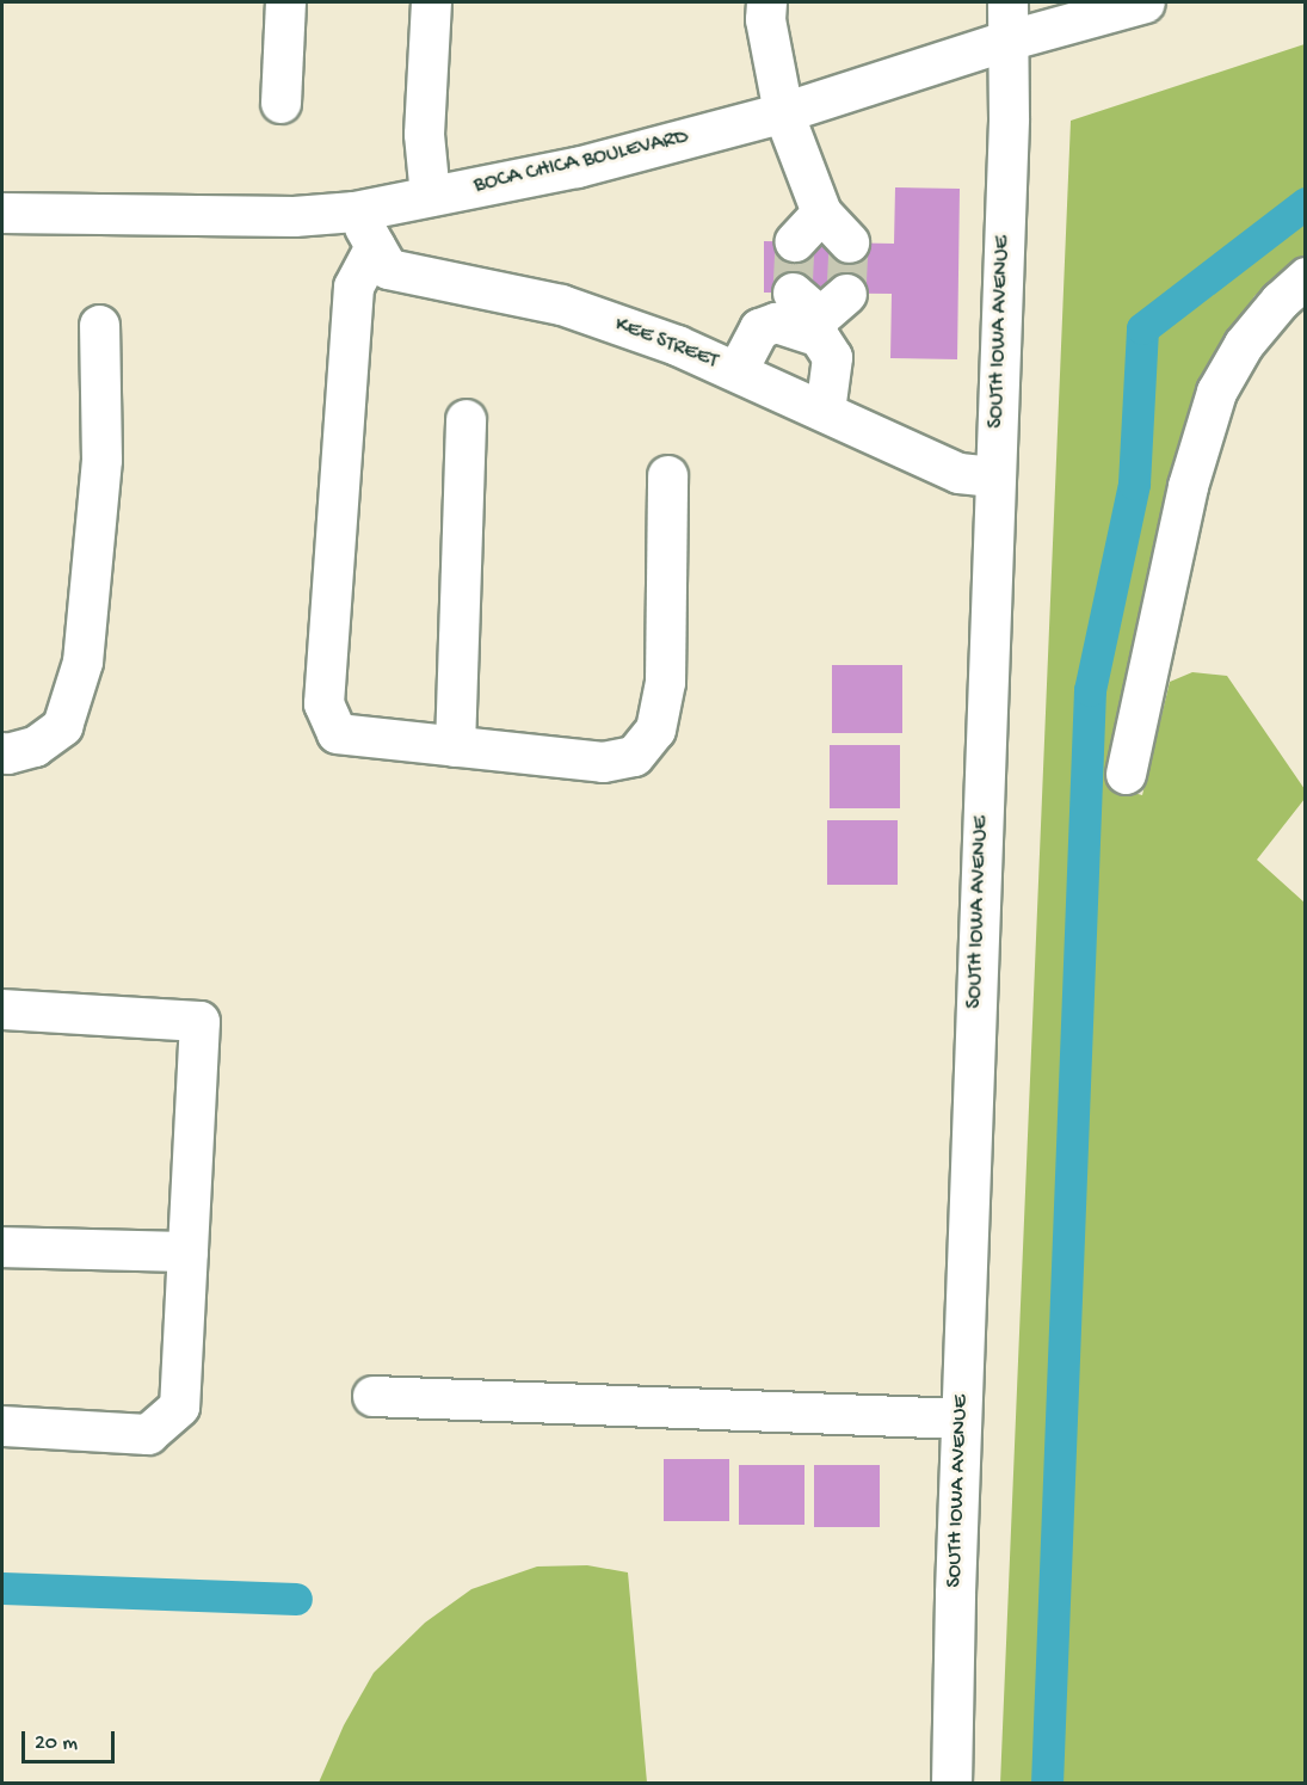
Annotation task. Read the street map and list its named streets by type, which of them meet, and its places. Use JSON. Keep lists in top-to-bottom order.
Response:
{
  "streets": {
    "street": ["BOCA CHICA BOULEVARD", "SOUTH IOWA AVENUE", "KEE STREET"]
  },
  "crossings": [
    ["BOCA CHICA BOULEVARD", "SOUTH IOWA AVENUE"],
    ["BOCA CHICA BOULEVARD", "KEE STREET"],
    ["SOUTH IOWA AVENUE", "KEE STREET"]
  ],
  "scale_bar": "20 m"
}
